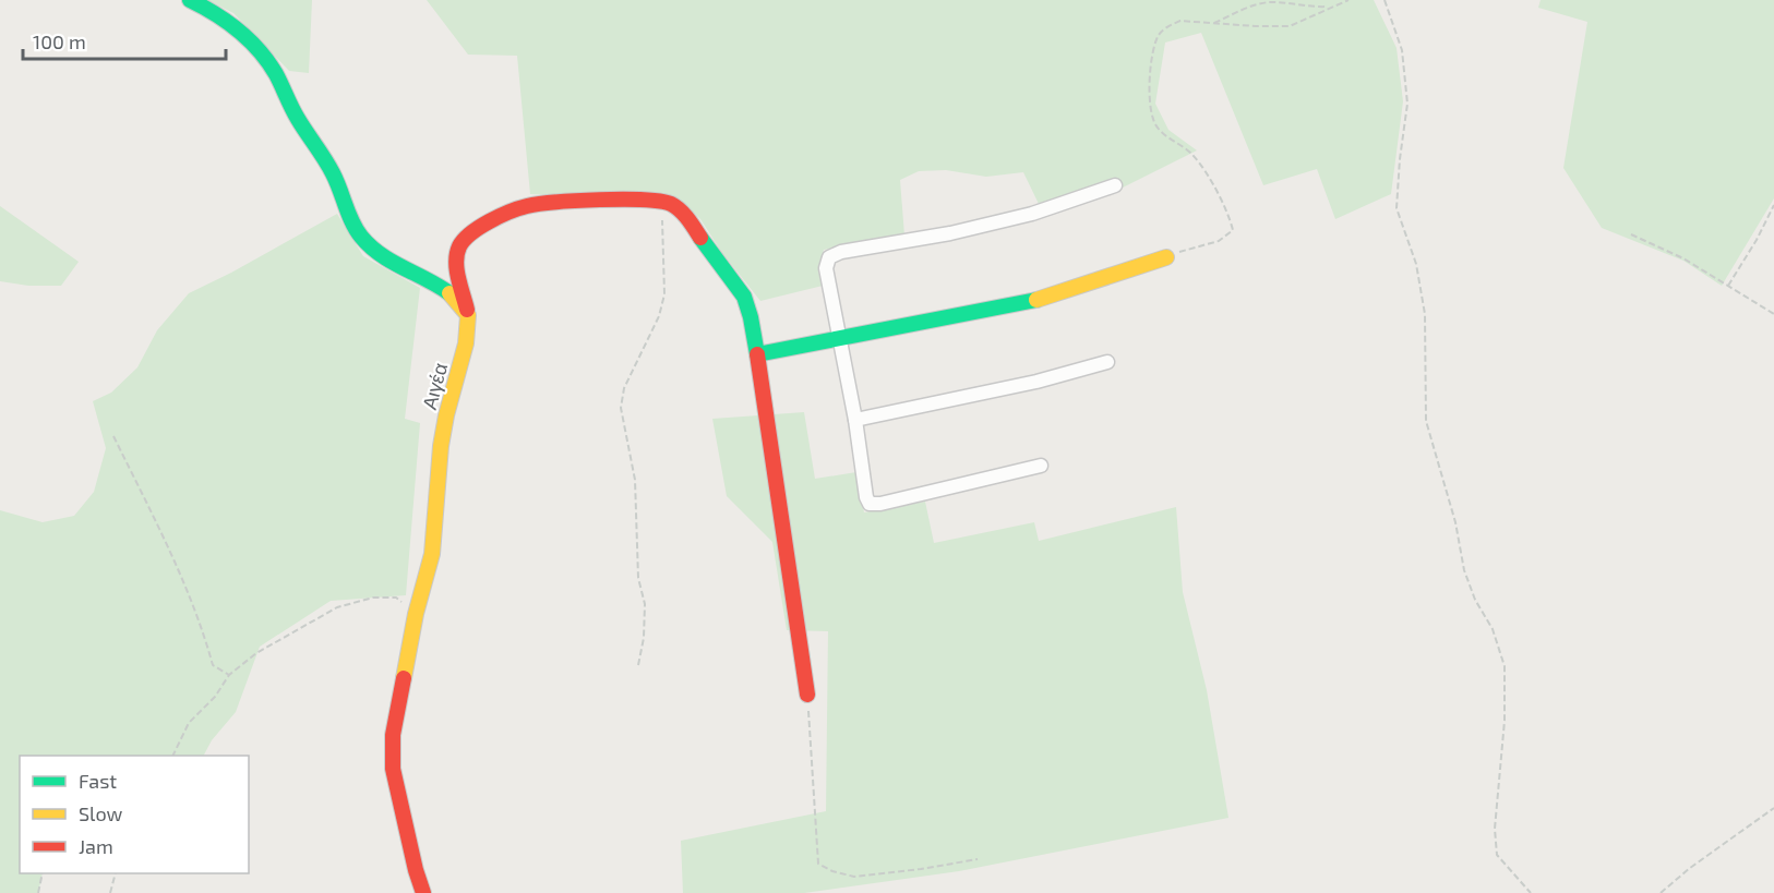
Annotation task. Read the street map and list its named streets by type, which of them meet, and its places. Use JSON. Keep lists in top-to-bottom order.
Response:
{
  "streets": {
    "street": ["Αιγέα"]
  },
  "legend": ["Fast", "Slow", "Jam"],
  "scale_bar": "100 m"
}
